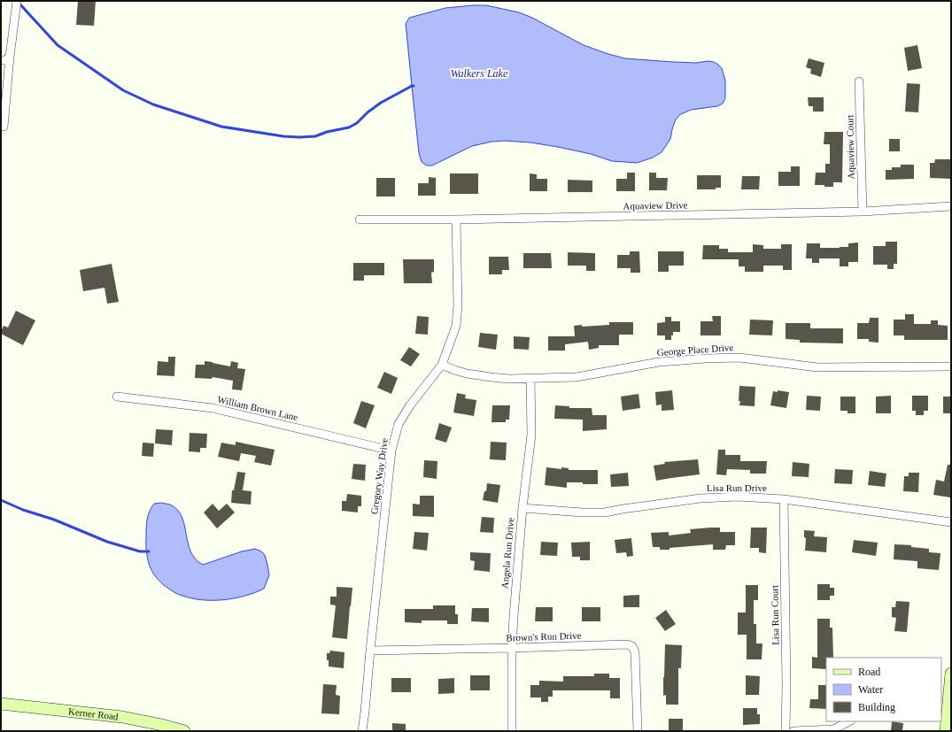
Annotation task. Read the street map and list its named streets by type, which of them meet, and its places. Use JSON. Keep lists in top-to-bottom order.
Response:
{
  "streets": {
    "street": [
      "Aquaview Court",
      "Aquaview Drive",
      "George Place Drive",
      "William Brown Lane",
      "Gregory Way Drive",
      "Lisa Run Drive",
      "Angela Run Drive",
      "Lisa Run Court",
      "Brown's Run Drive",
      "Kerner Road"
    ]
  },
  "crossings": [
    ["Aquaview Court", "Aquaview Drive"],
    ["Aquaview Drive", "Gregory Way Drive"],
    ["George Place Drive", "Gregory Way Drive"],
    ["George Place Drive", "Angela Run Drive"],
    ["William Brown Lane", "Gregory Way Drive"],
    ["Gregory Way Drive", "Brown's Run Drive"],
    ["Lisa Run Drive", "Angela Run Drive"],
    ["Lisa Run Drive", "Lisa Run Court"],
    ["Angela Run Drive", "Brown's Run Drive"]
  ],
  "water": ["Walkers Lake"],
  "legend": ["Road", "Water", "Building"]
}
